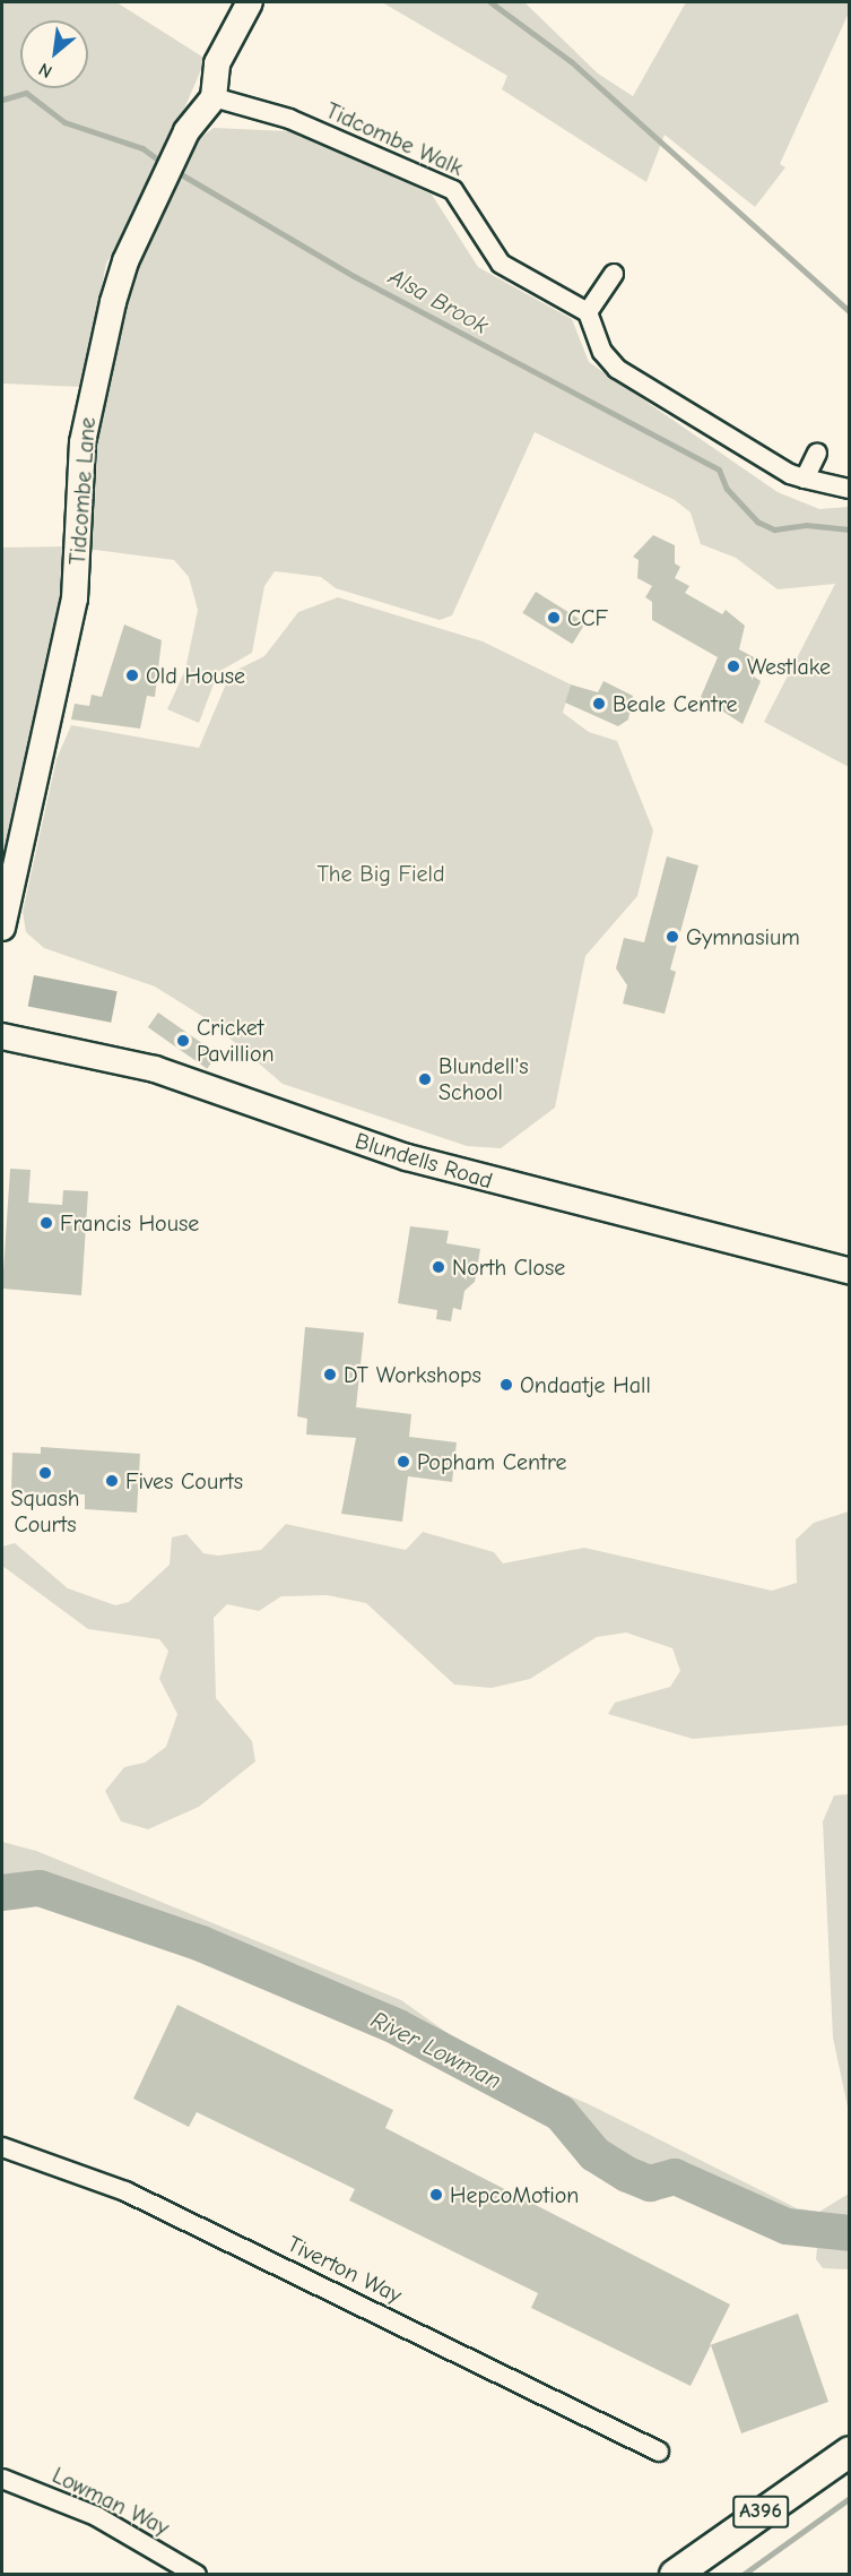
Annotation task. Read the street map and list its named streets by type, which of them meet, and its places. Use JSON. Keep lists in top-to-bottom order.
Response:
{
  "streets": {
    "main road": ["A396"],
    "street": [
      "Tidcombe Walk",
      "Tidcombe Lane",
      "Blundells Road",
      "Tiverton Way",
      "Lowman Way"
    ]
  },
  "crossings": [
    ["Tidcombe Walk", "Tidcombe Lane"]
  ],
  "water": ["Alsa Brook", "River Lowman"],
  "parks": ["The Big Field"],
  "places": [
    "CCF",
    "Westlake",
    "Old House",
    "Beale Centre",
    "Gymnasium",
    "Cricket Pavillion",
    "Blundell's School",
    "Francis House",
    "North Close",
    "DT Workshops",
    "Ondaatje Hall",
    "Popham Centre",
    "Squash Courts",
    "Fives Courts",
    "HepcoMotion"
  ],
  "north": "bottom left"
}
